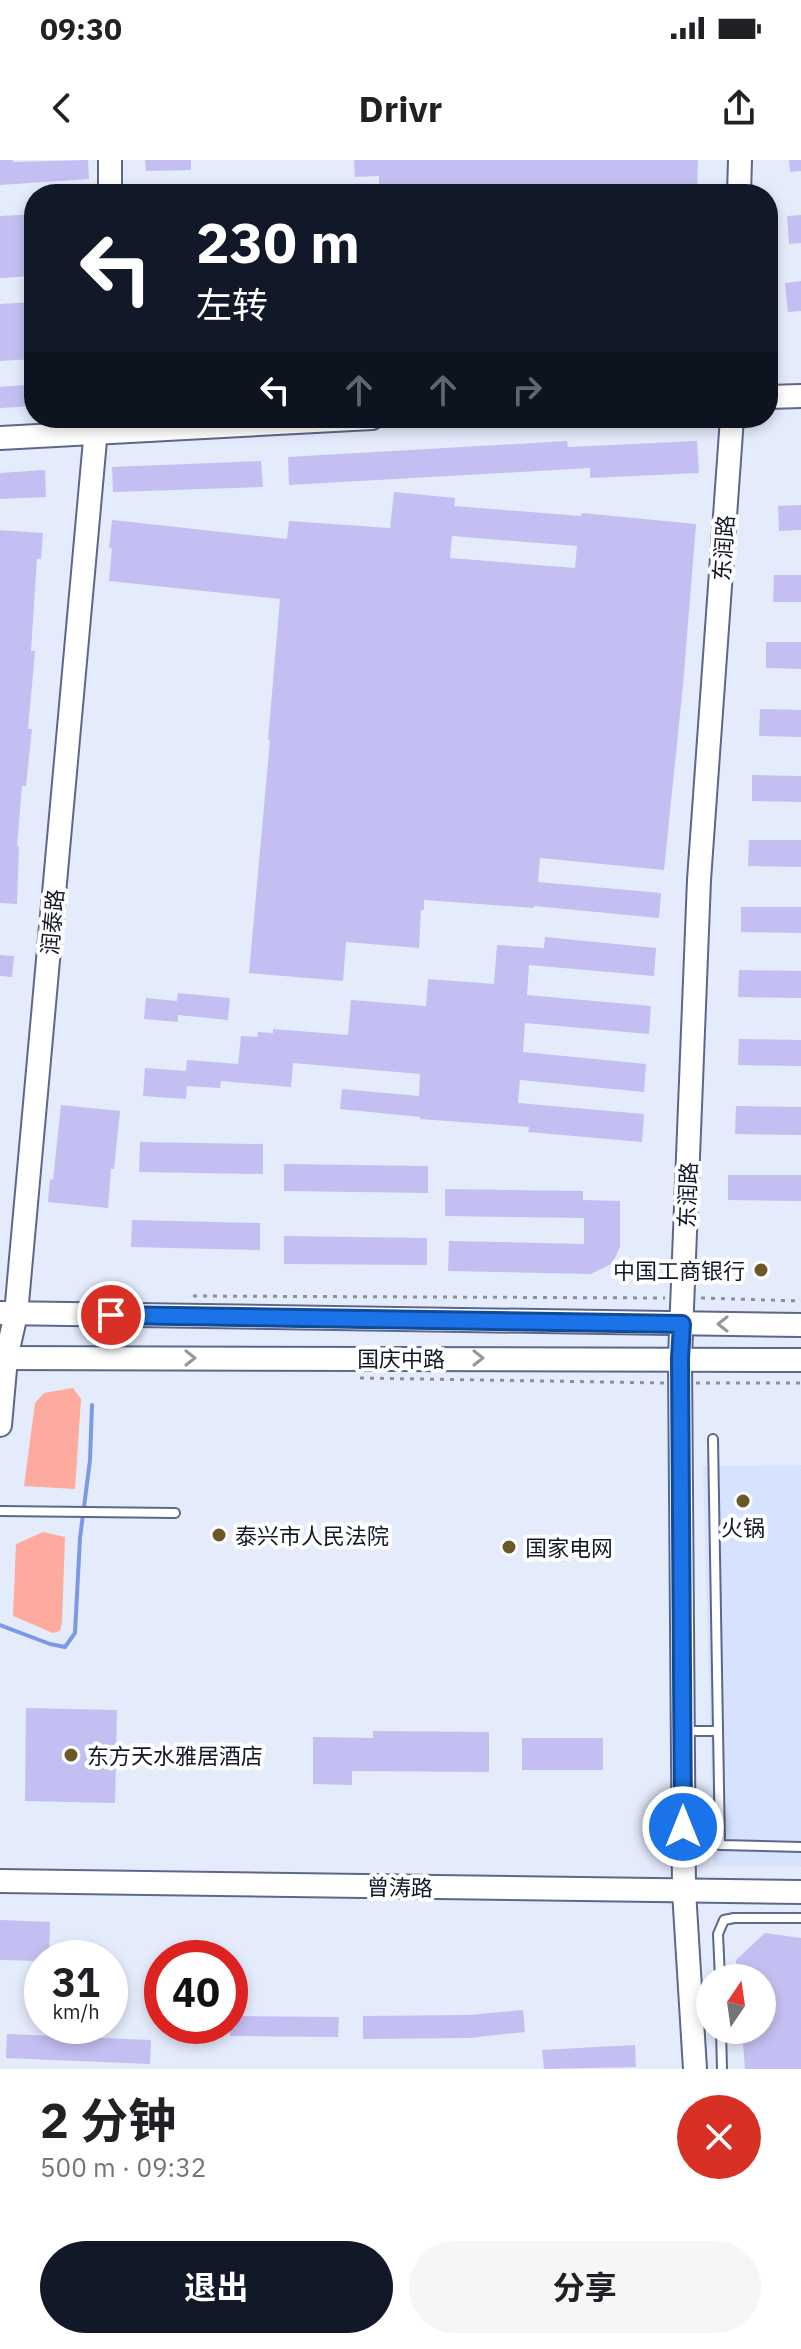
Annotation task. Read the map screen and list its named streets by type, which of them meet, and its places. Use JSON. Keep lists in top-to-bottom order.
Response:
{
  "streets": {
    "street": [
      "东润路",
      "润泰路",
      "国庆中路",
      "曾涛路"
    ]
  },
  "crossings": [
    ["东润路", "国庆中路"],
    ["东润路", "曾涛路"],
    ["润泰路", "国庆中路"]
  ],
  "places": [
    "中国工商银行",
    "火锅",
    "泰兴市人民法院",
    "国家电网",
    "东方天水雅居酒店"
  ],
  "north": "top",
  "page": {
    "status": "09:30",
    "header": "Drivr",
    "turn": ["230 m", "左转"],
    "speed": "31 km/h",
    "limit": "40",
    "heading": ["2 分钟", "500 m · 09:32"],
    "buttons": ["退出", "分享"]
  }
}
